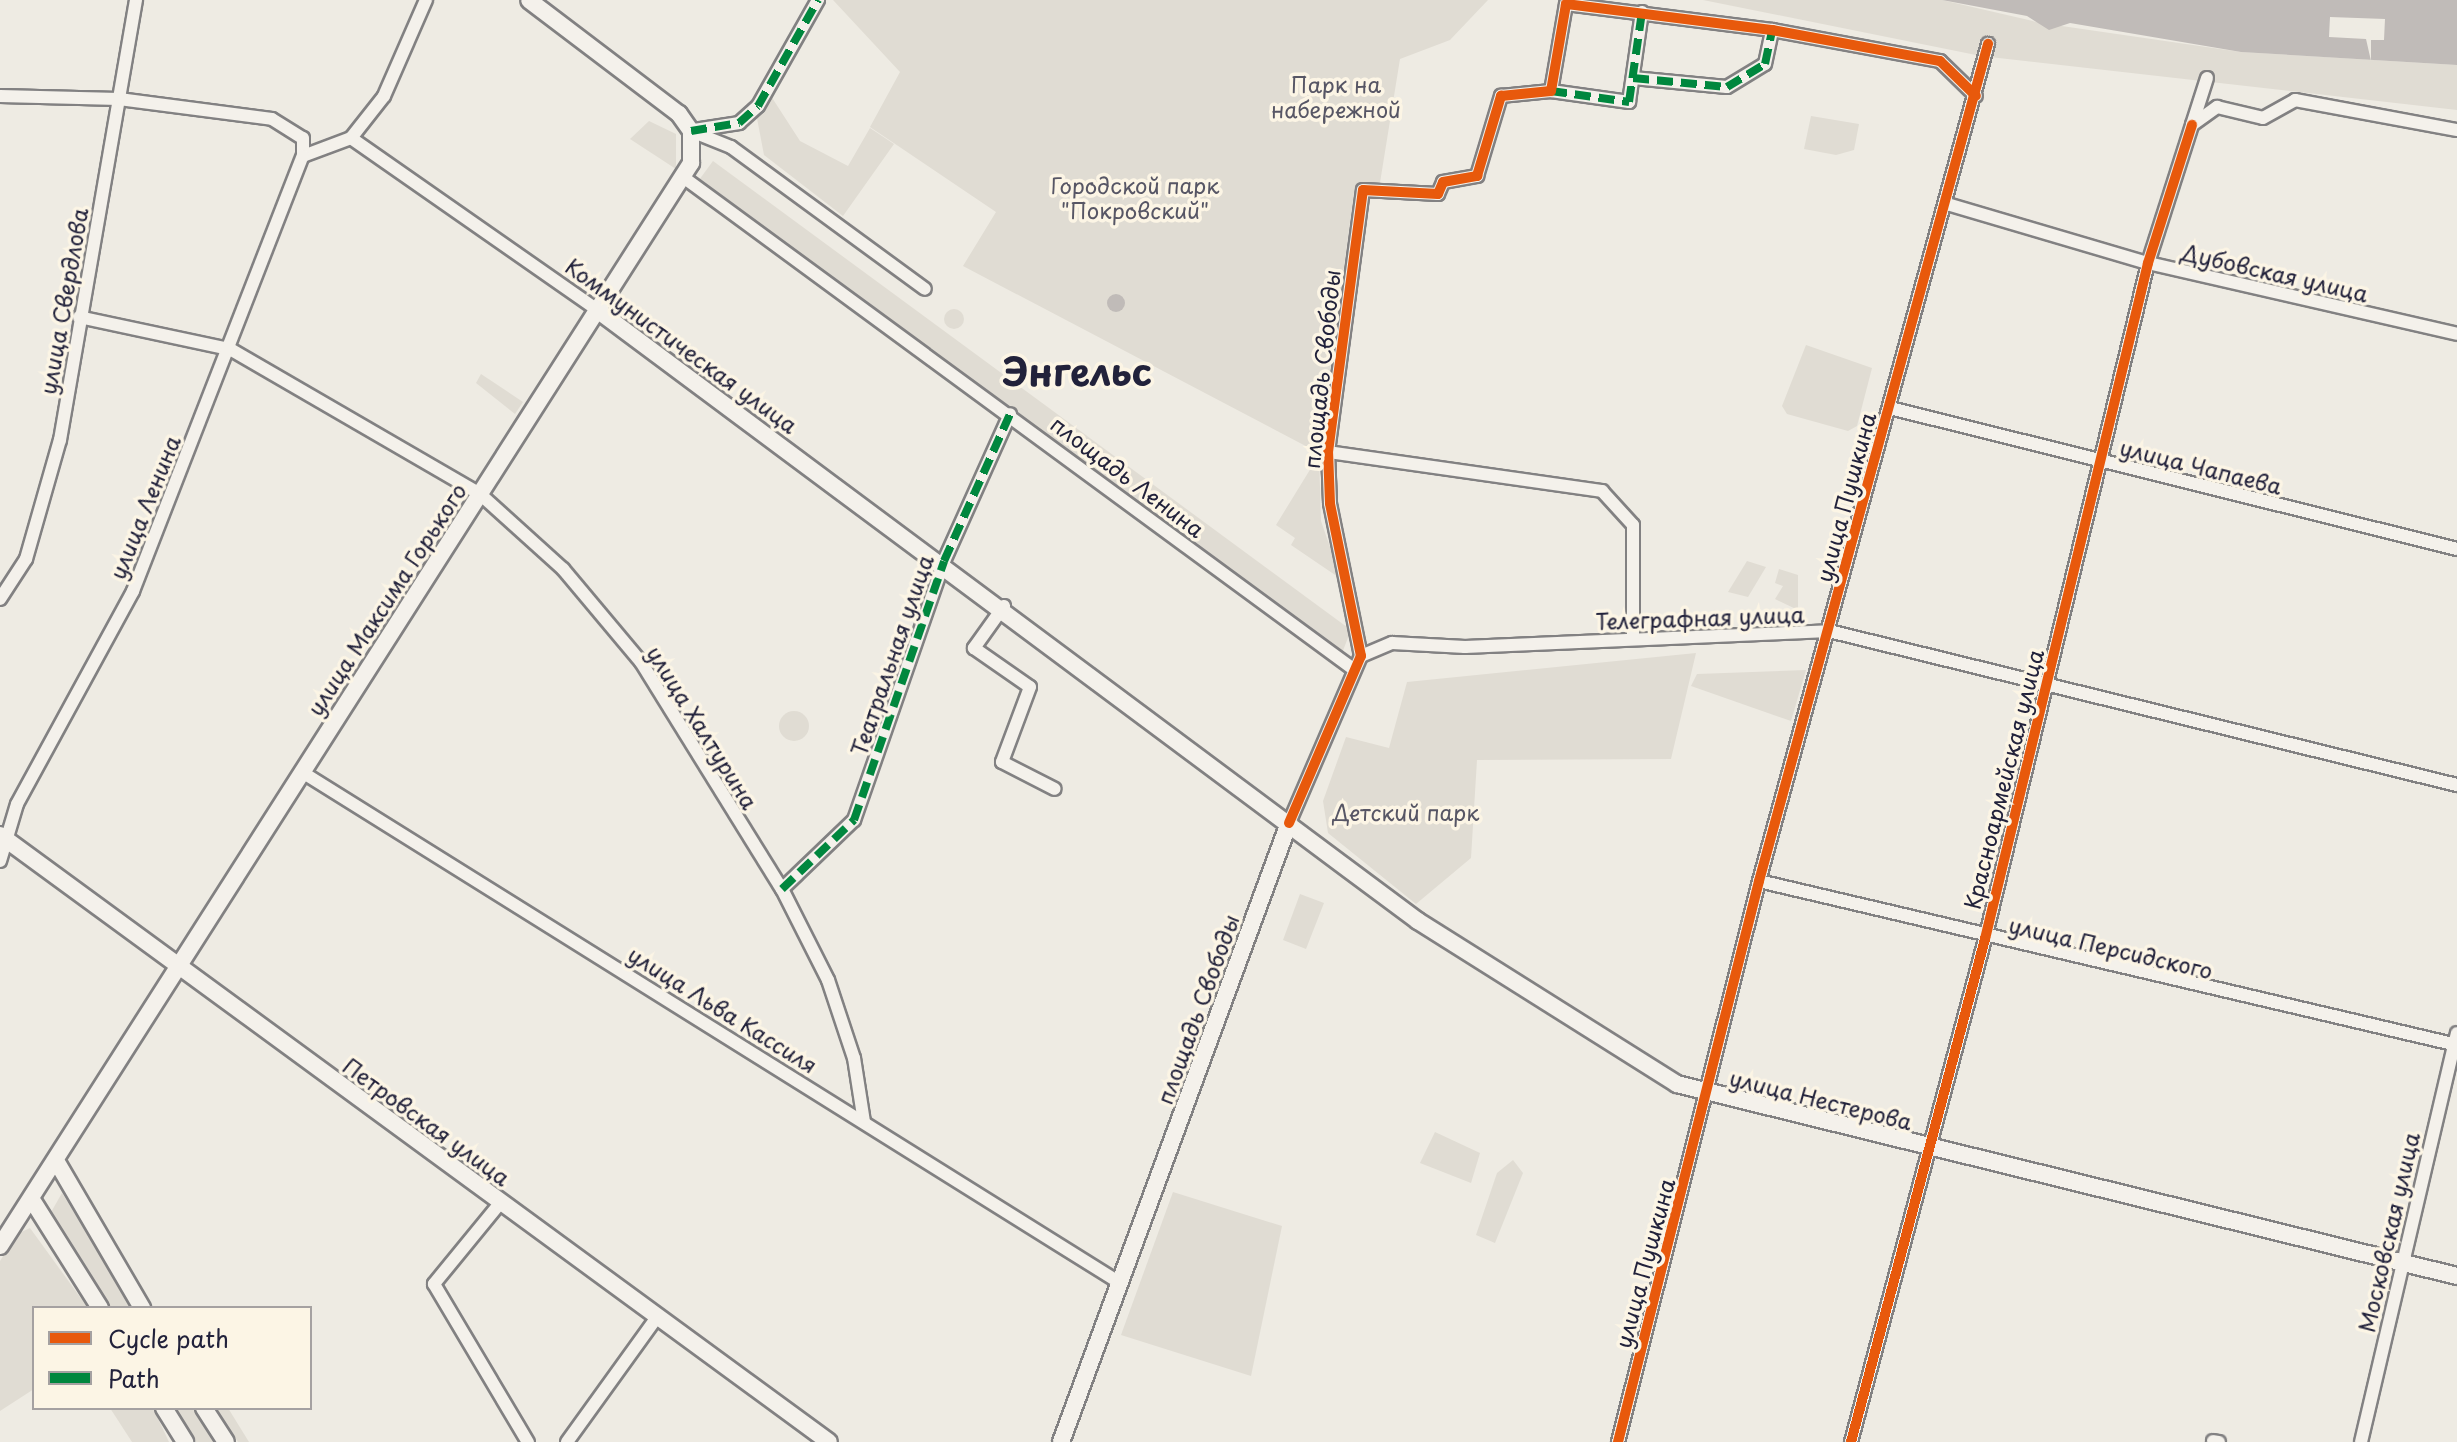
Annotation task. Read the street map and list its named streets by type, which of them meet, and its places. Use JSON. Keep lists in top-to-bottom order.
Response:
{
  "streets": {
    "main road": [
      "Коммунистическая улица",
      "площадь Свободы",
      "улица Максима Горького",
      "улица Нестерова",
      "Петровская улица"
    ],
    "street": [
      "Дубовская улица",
      "улица Свердлова",
      "улица Чапаева",
      "площадь Ленина",
      "улица Пушкина",
      "улица Ленина",
      "Телеграфная улица",
      "Театральная улица",
      "улица Халтурина",
      "Красноармейская улица",
      "улица Персидского",
      "улица Льва Кассиля",
      "Московская улица"
    ]
  },
  "crossings": [
    ["Дубовская улица", "улица Пушкина"],
    ["Дубовская улица", "Красноармейская улица"],
    ["улица Свердлова", "улица Халтурина"],
    ["Коммунистическая улица", "площадь Свободы"],
    ["Коммунистическая улица", "улица Максима Горького"],
    ["Коммунистическая улица", "Театральная улица"],
    ["Коммунистическая улица", "улица Нестерова"],
    ["площадь Свободы", "площадь Ленина"],
    ["площадь Свободы", "Телеграфная улица"],
    ["площадь Свободы", "улица Льва Кассиля"],
    ["площадь Свободы", "улица Нестерова"],
    ["улица Чапаева", "улица Пушкина"],
    ["улица Чапаева", "Красноармейская улица"],
    ["площадь Ленина", "улица Максима Горького"],
    ["площадь Ленина", "Театральная улица"],
    ["улица Пушкина", "Телеграфная улица"],
    ["улица Пушкина", "улица Персидского"],
    ["улица Пушкина", "улица Нестерова"],
    ["улица Ленина", "улица Халтурина"],
    ["улица Ленина", "Петровская улица"],
    ["улица Максима Горького", "улица Халтурина"],
    ["улица Максима Горького", "улица Льва Кассиля"],
    ["улица Максима Горького", "Петровская улица"],
    ["Телеграфная улица", "Красноармейская улица"],
    ["Театральная улица", "улица Халтурина"],
    ["улица Халтурина", "улица Льва Кассиля"],
    ["Красноармейская улица", "улица Персидского"],
    ["Красноармейская улица", "улица Нестерова"],
    ["улица Персидского", "Московская улица"],
    ["улица Нестерова", "Московская улица"]
  ],
  "districts": ["Энгельс"],
  "parks": ["Парк на набережной", "Городской парк \"Покровский\"", "Детский парк"],
  "legend": ["Cycle path", "Path"]
}
